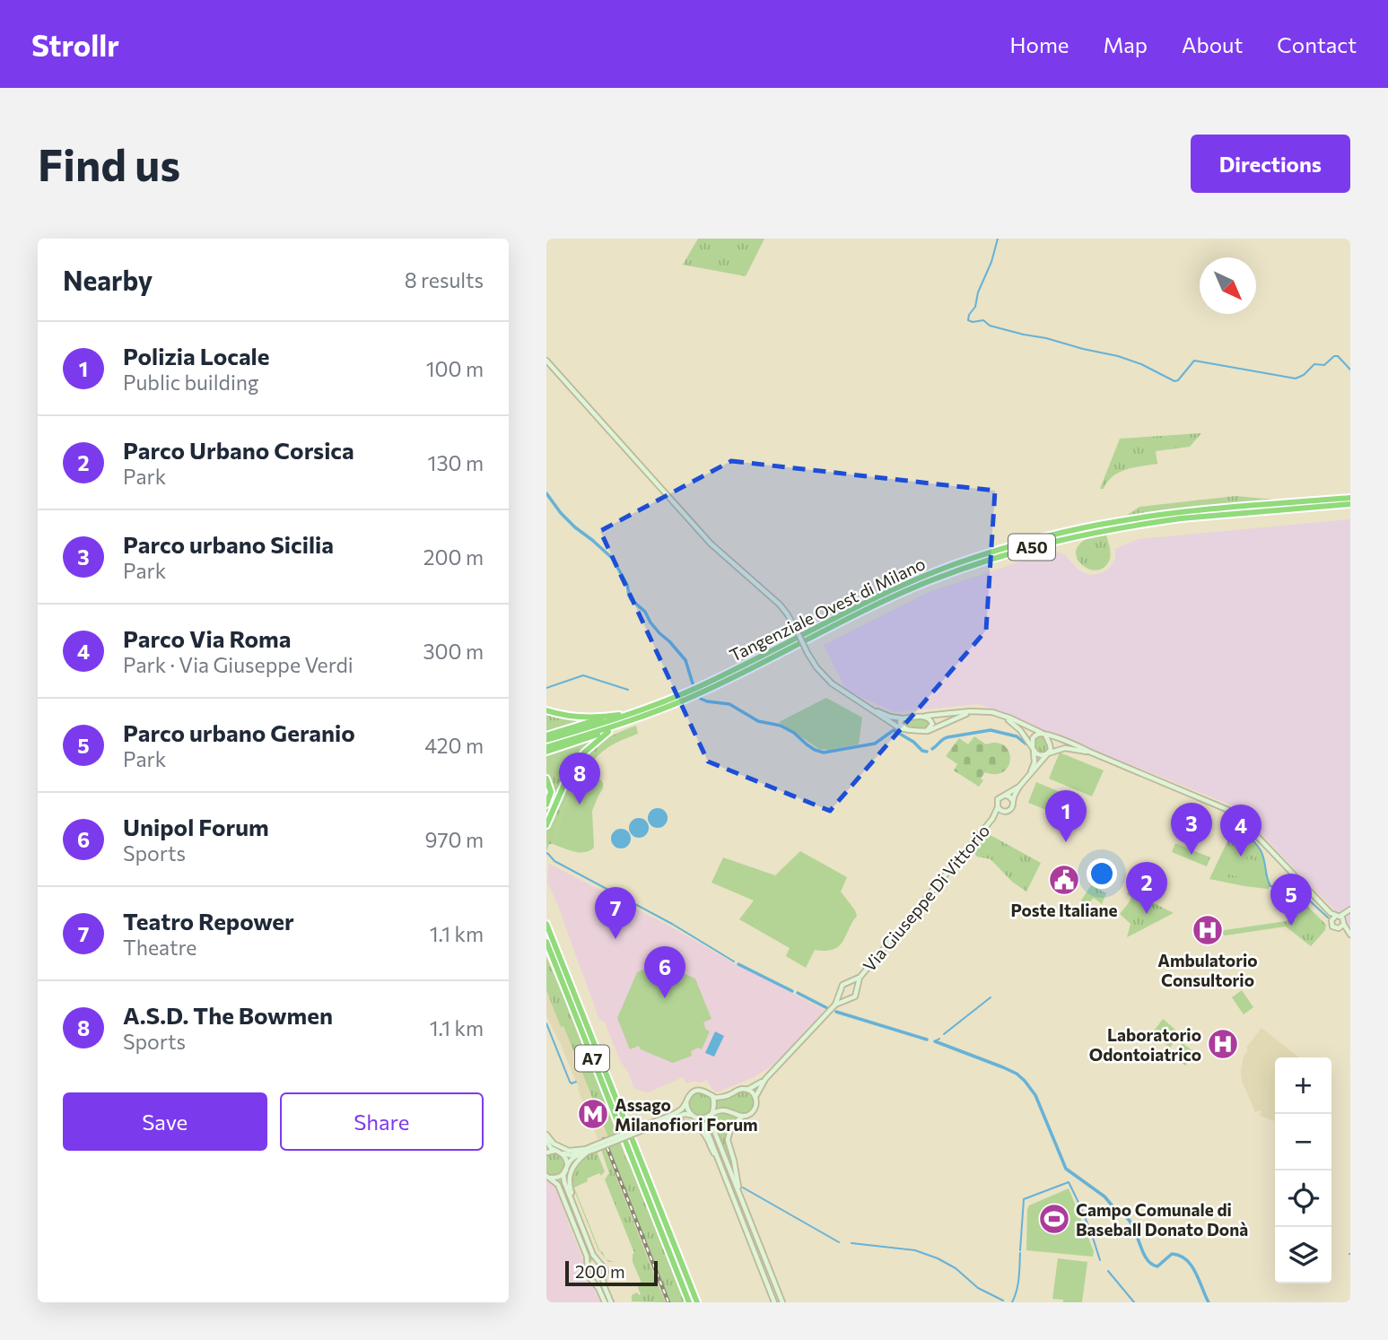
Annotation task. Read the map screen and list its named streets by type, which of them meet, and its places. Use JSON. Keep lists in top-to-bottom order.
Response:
{
  "streets": {
    "highway": ["A50", "Tangenziale Ovest di Milano", "A7"],
    "main road": ["Via Giuseppe Di Vittorio"]
  },
  "places": {
    "public building": ["Poste Italiane"],
    "hospital": ["Ambulatorio Consultorio", "Laboratorio Odontoiatrico"],
    "metro station": ["Assago Milanofiori Forum"],
    "sports": ["Campo Comunale di Baseball Donato Donà"]
  },
  "scale_bar": "200 m",
  "north": "bottom right",
  "page": {
    "header": "Strollr",
    "nav": [
      "Home",
      "Map",
      "About",
      "Contact"
    ],
    "buttons": [
      "Directions",
      ["Save", "Share"]
    ],
    "title": "Find us",
    "heading": ["Nearby", "8 results"],
    "list": [
      {
        "mark": "1",
        "name": "Polizia Locale",
        "note": "Public building",
        "value": "100 m"
      },
      {
        "mark": "2",
        "name": "Parco Urbano Corsica",
        "note": "Park",
        "value": "130 m"
      },
      {
        "mark": "3",
        "name": "Parco urbano Sicilia",
        "note": "Park",
        "value": "200 m"
      },
      {
        "mark": "4",
        "name": "Parco Via Roma",
        "note": "Park · Via Giuseppe Verdi",
        "value": "300 m"
      },
      {
        "mark": "5",
        "name": "Parco urbano Geranio",
        "note": "Park",
        "value": "420 m"
      },
      {
        "mark": "6",
        "name": "Unipol Forum",
        "note": "Sports",
        "value": "970 m"
      },
      {
        "mark": "7",
        "name": "Teatro Repower",
        "note": "Theatre",
        "value": "1.1 km"
      },
      {
        "mark": "8",
        "name": "A.S.D. The Bowmen",
        "note": "Sports",
        "value": "1.1 km"
      }
    ],
    "pins": [
      "8",
      "1",
      "3",
      "4",
      "2",
      "5",
      "7",
      "6"
    ],
    "map_buttons": ["+", "−"],
    "scale": "200 m"
  }
}
